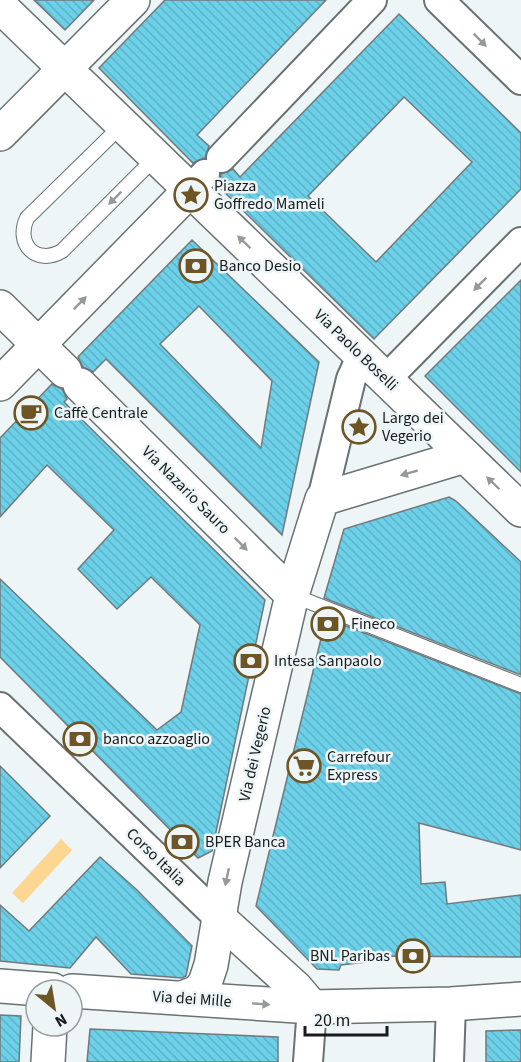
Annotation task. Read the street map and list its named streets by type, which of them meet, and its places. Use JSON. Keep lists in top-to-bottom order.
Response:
{
  "streets": {
    "street": [
      "Via Paolo Boselli",
      "Via Nazario Sauro",
      "Via dei Vegerio",
      "Corso Italia",
      "Via dei Mille"
    ]
  },
  "crossings": [
    ["Via Paolo Boselli", "Via dei Vegerio"],
    ["Via Nazario Sauro", "Via dei Vegerio"],
    ["Via dei Vegerio", "Corso Italia"],
    ["Via dei Vegerio", "Via dei Mille"],
    ["Corso Italia", "Via dei Mille"]
  ],
  "one_way": ["Via Nazario Sauro", "Via dei Vegerio"],
  "places": {
    "place": ["Piazza Goffredo Mameli", "Largo dei Vegerio"],
    "bank": [
      "Banco Desio",
      "Fineco",
      "Intesa Sanpaolo",
      "banco azzoaglio",
      "BPER Banca",
      "BNL Paribas"
    ],
    "cafe": ["Caffè Centrale"],
    "supermarket": ["Carrefour Express"]
  },
  "scale_bar": "20 m",
  "north": "bottom right"
}
